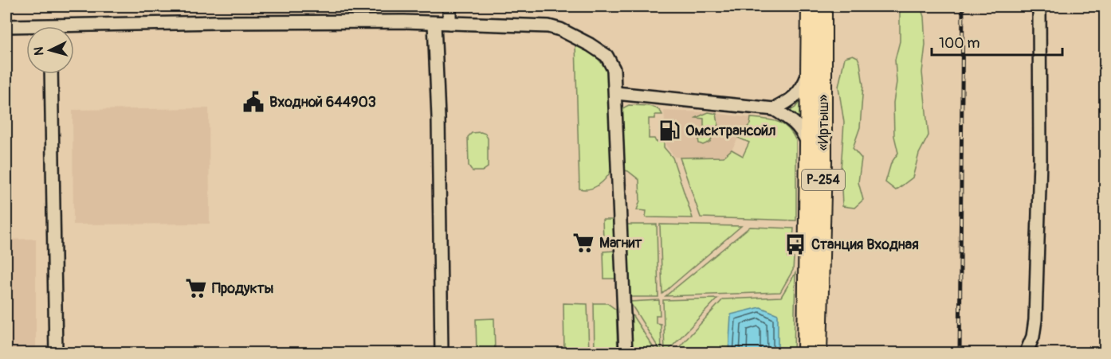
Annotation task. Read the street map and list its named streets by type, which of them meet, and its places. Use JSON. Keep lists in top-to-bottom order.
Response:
{
  "streets": {
    "main road": ["«Иртыш»", "Р-254"]
  },
  "places": {
    "public building": ["Входной 644903"],
    "fuel station": ["Омсктрансойл"],
    "supermarket": ["Магнит", "Продукты"],
    "bus stop": ["Станция Входная"]
  },
  "scale_bar": "100 m",
  "north": "left"
}
